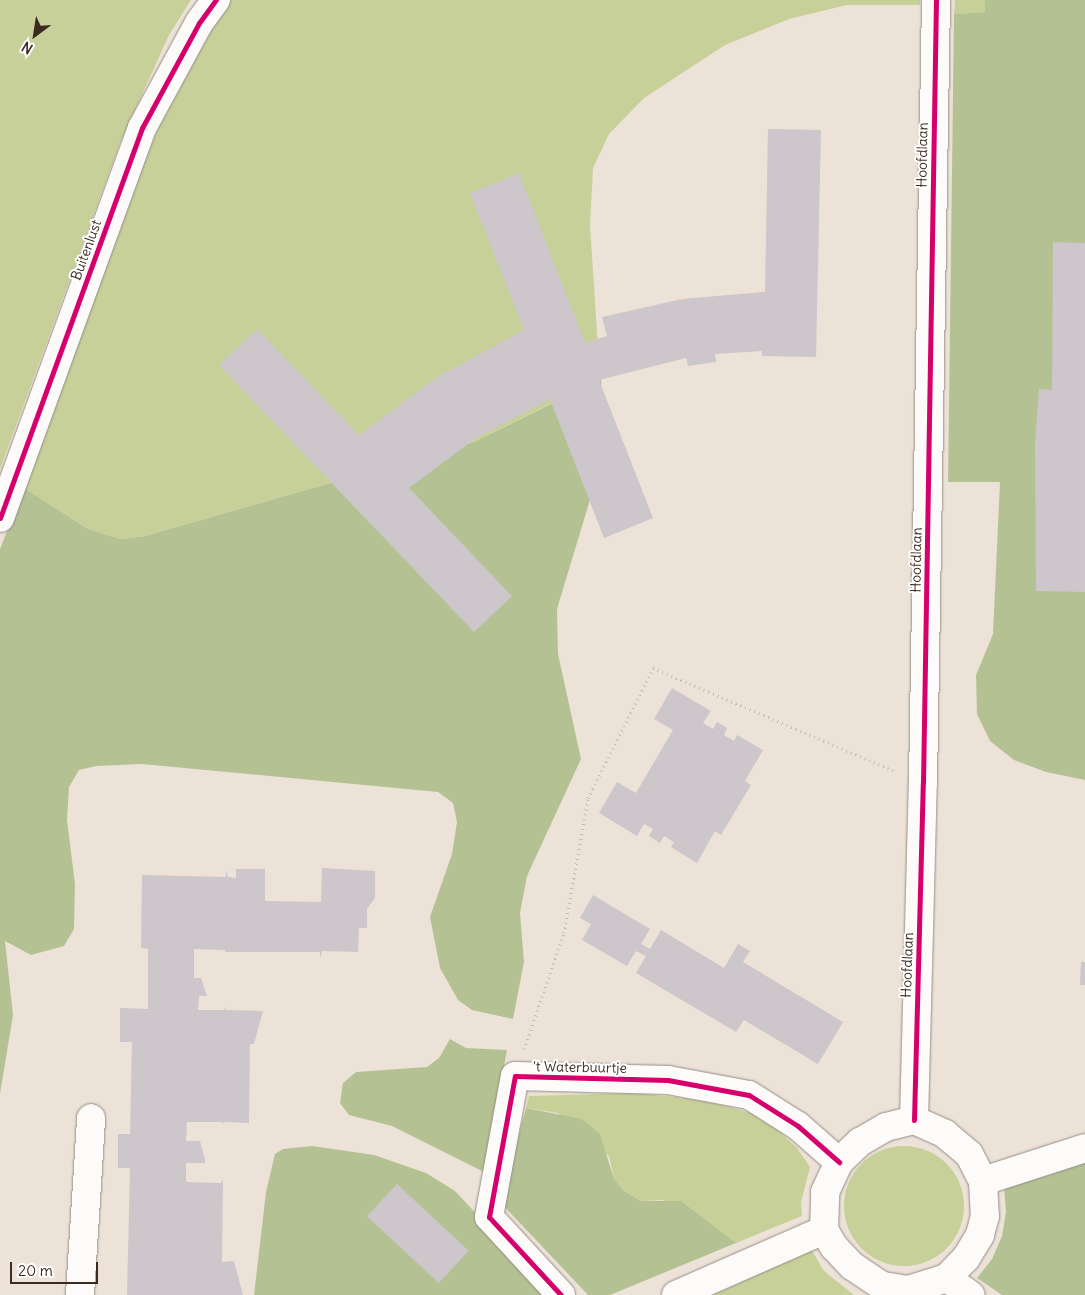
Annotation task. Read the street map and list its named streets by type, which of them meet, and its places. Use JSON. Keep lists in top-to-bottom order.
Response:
{
  "streets": {
    "street": ["Hoofdlaan", "Buitenlust", "'t Waterbuurtje"]
  },
  "crossings": [
    ["Hoofdlaan", "'t Waterbuurtje"]
  ],
  "scale_bar": "20 m",
  "north": "bottom left"
}
